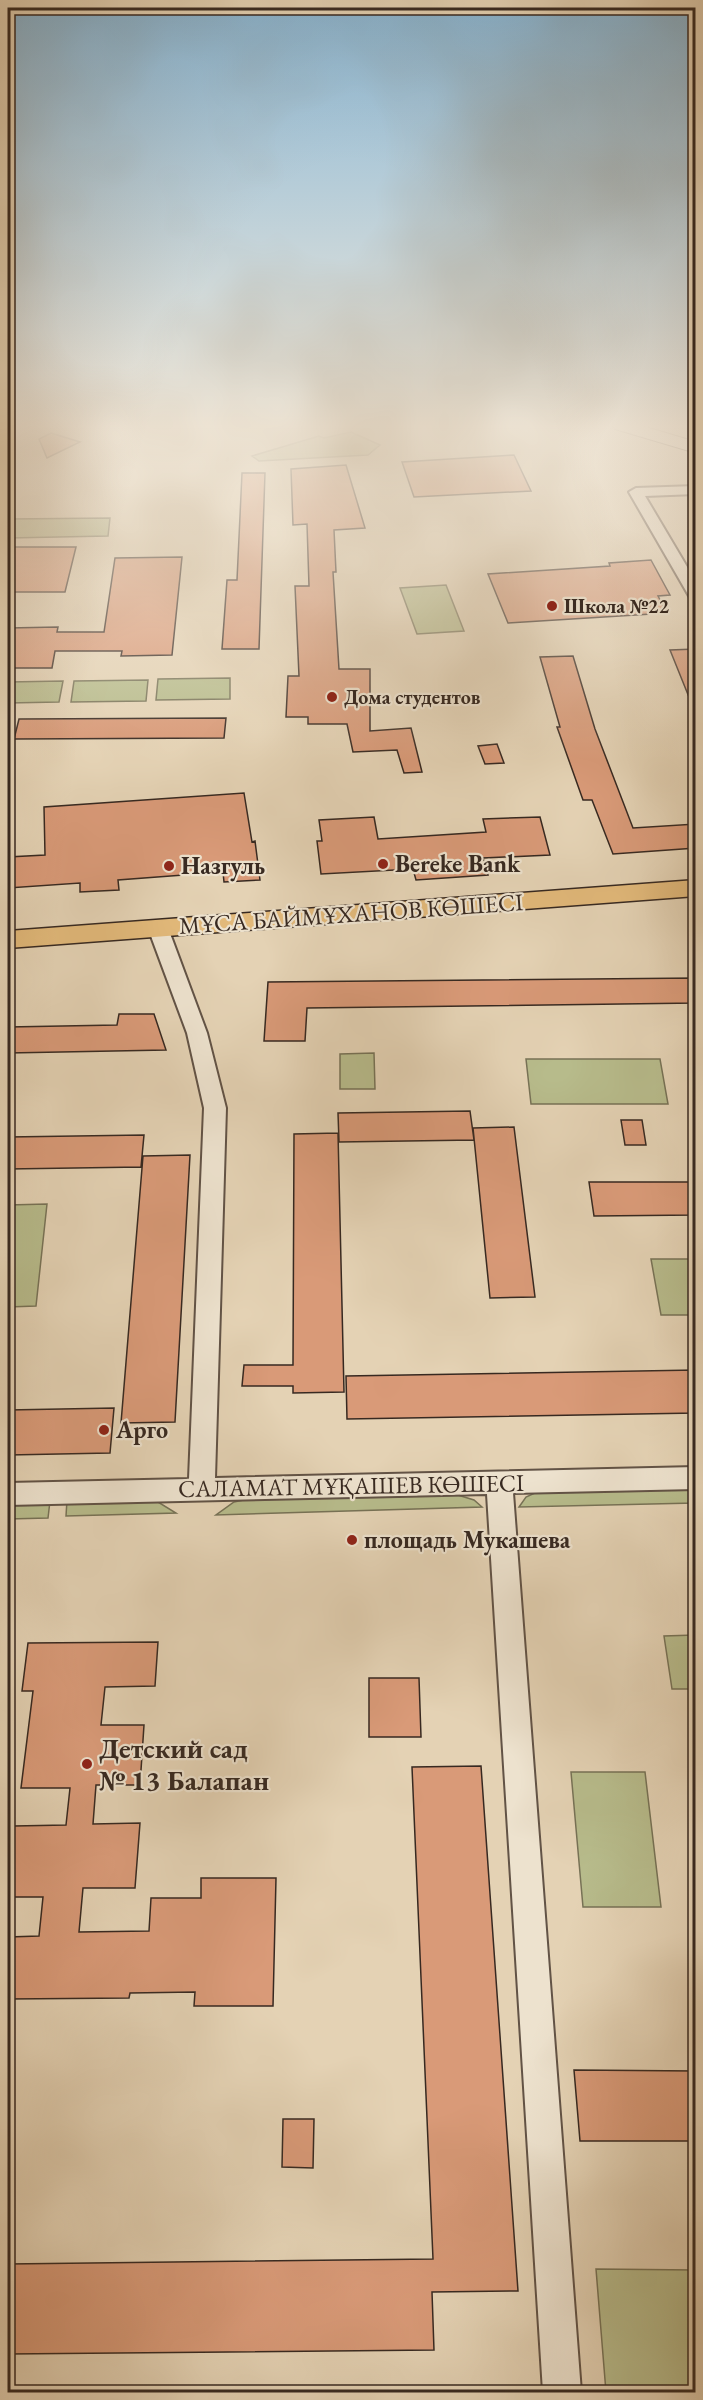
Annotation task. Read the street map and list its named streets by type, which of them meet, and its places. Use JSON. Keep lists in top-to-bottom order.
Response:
{
  "streets": {
    "main road": ["МҰСА БАЙМҰХАНОВ КӨШЕСІ"],
    "street": ["САЛАМАТ МҰҚАШЕВ КӨШЕСІ"]
  },
  "places": [
    "Школа №22",
    "Дома студентов",
    "Bereke Bank",
    "Назгуль",
    "Арго",
    "площадь Мукашева",
    "Детский сад № 13 Балапан"
  ]
}
